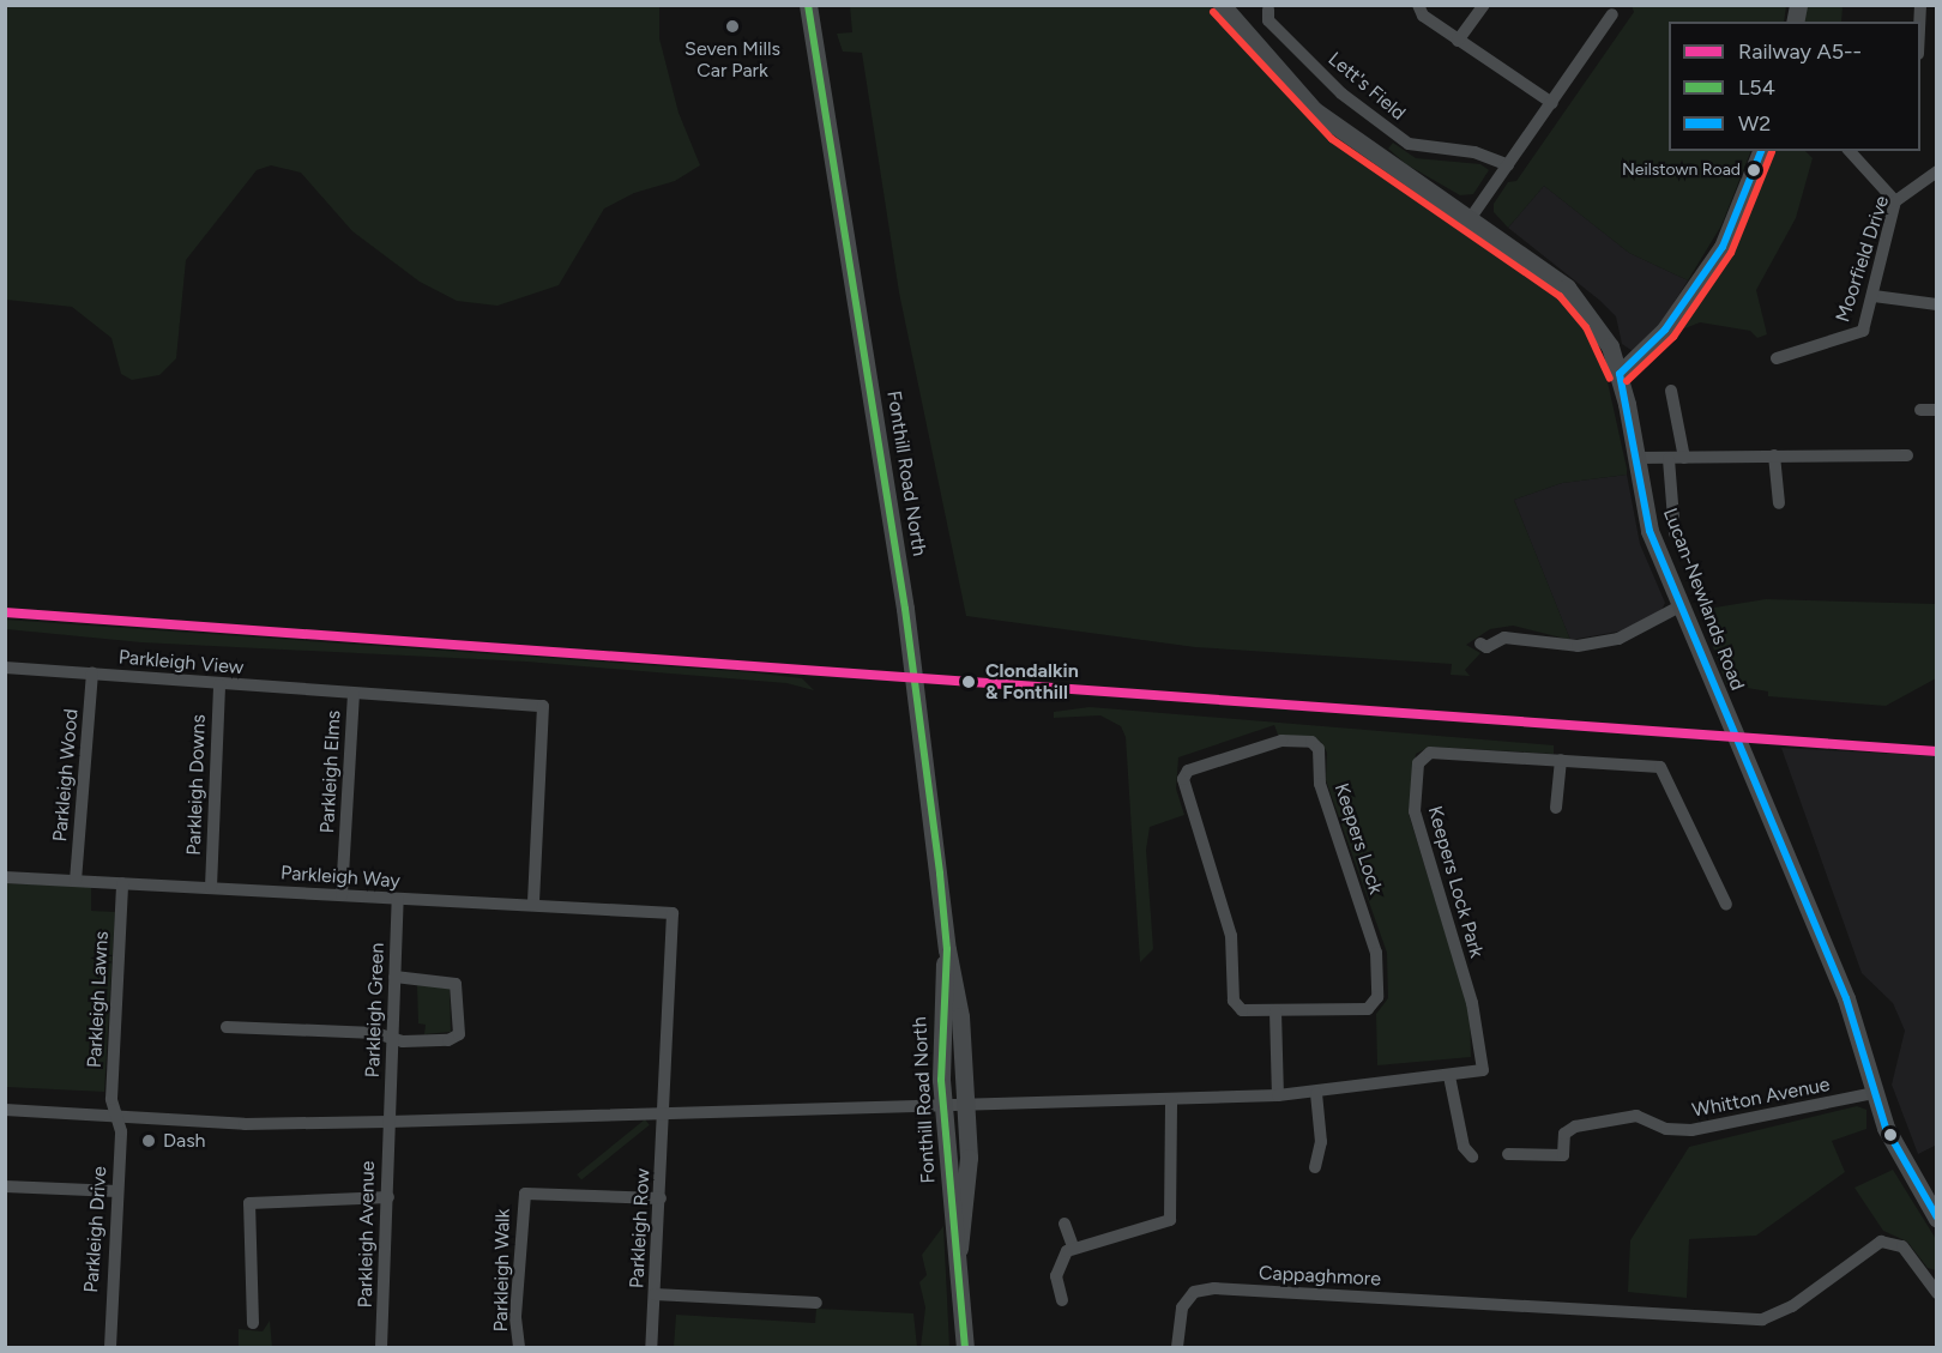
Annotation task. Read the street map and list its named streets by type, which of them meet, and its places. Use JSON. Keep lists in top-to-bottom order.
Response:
{
  "streets": {
    "street": [
      "Lett's Field",
      "Moorfield Drive",
      "Fonthill Road North",
      "Lucan-Newlands Road",
      "Parkleigh View",
      "Parkleigh Elms",
      "Parkleigh Wood",
      "Parkleigh Downs",
      "Keepers Lock",
      "Parkleigh Way",
      "Keepers Lock Park",
      "Parkleigh Lawns",
      "Parkleigh Green",
      "Whitton Avenue",
      "Parkleigh Row",
      "Parkleigh Drive",
      "Parkleigh Avenue",
      "Parkleigh Walk",
      "Cappaghmore"
    ]
  },
  "crossings": [
    ["Lucan-Newlands Road", "Whitton Avenue"],
    ["Parkleigh View", "Parkleigh Elms"],
    ["Parkleigh View", "Parkleigh Wood"],
    ["Parkleigh View", "Parkleigh Downs"],
    ["Parkleigh View", "Parkleigh Way"],
    ["Parkleigh Elms", "Parkleigh Way"],
    ["Parkleigh Wood", "Parkleigh Way"],
    ["Parkleigh Downs", "Parkleigh Way"],
    ["Parkleigh Way", "Parkleigh Lawns"],
    ["Parkleigh Way", "Parkleigh Green"],
    ["Parkleigh Way", "Parkleigh Row"],
    ["Parkleigh Lawns", "Parkleigh Drive"],
    ["Parkleigh Green", "Parkleigh Avenue"],
    ["Parkleigh Row", "Parkleigh Walk"]
  ],
  "places": [
    "Seven Mills Car Park",
    "Neilstown Road",
    "Clondalkin & Fonthill",
    "Dash"
  ],
  "lines": ["transit line L54", "transit line W2", "rail line A5--"],
  "legend": ["Railway A5--", "L54", "W2"]
}
